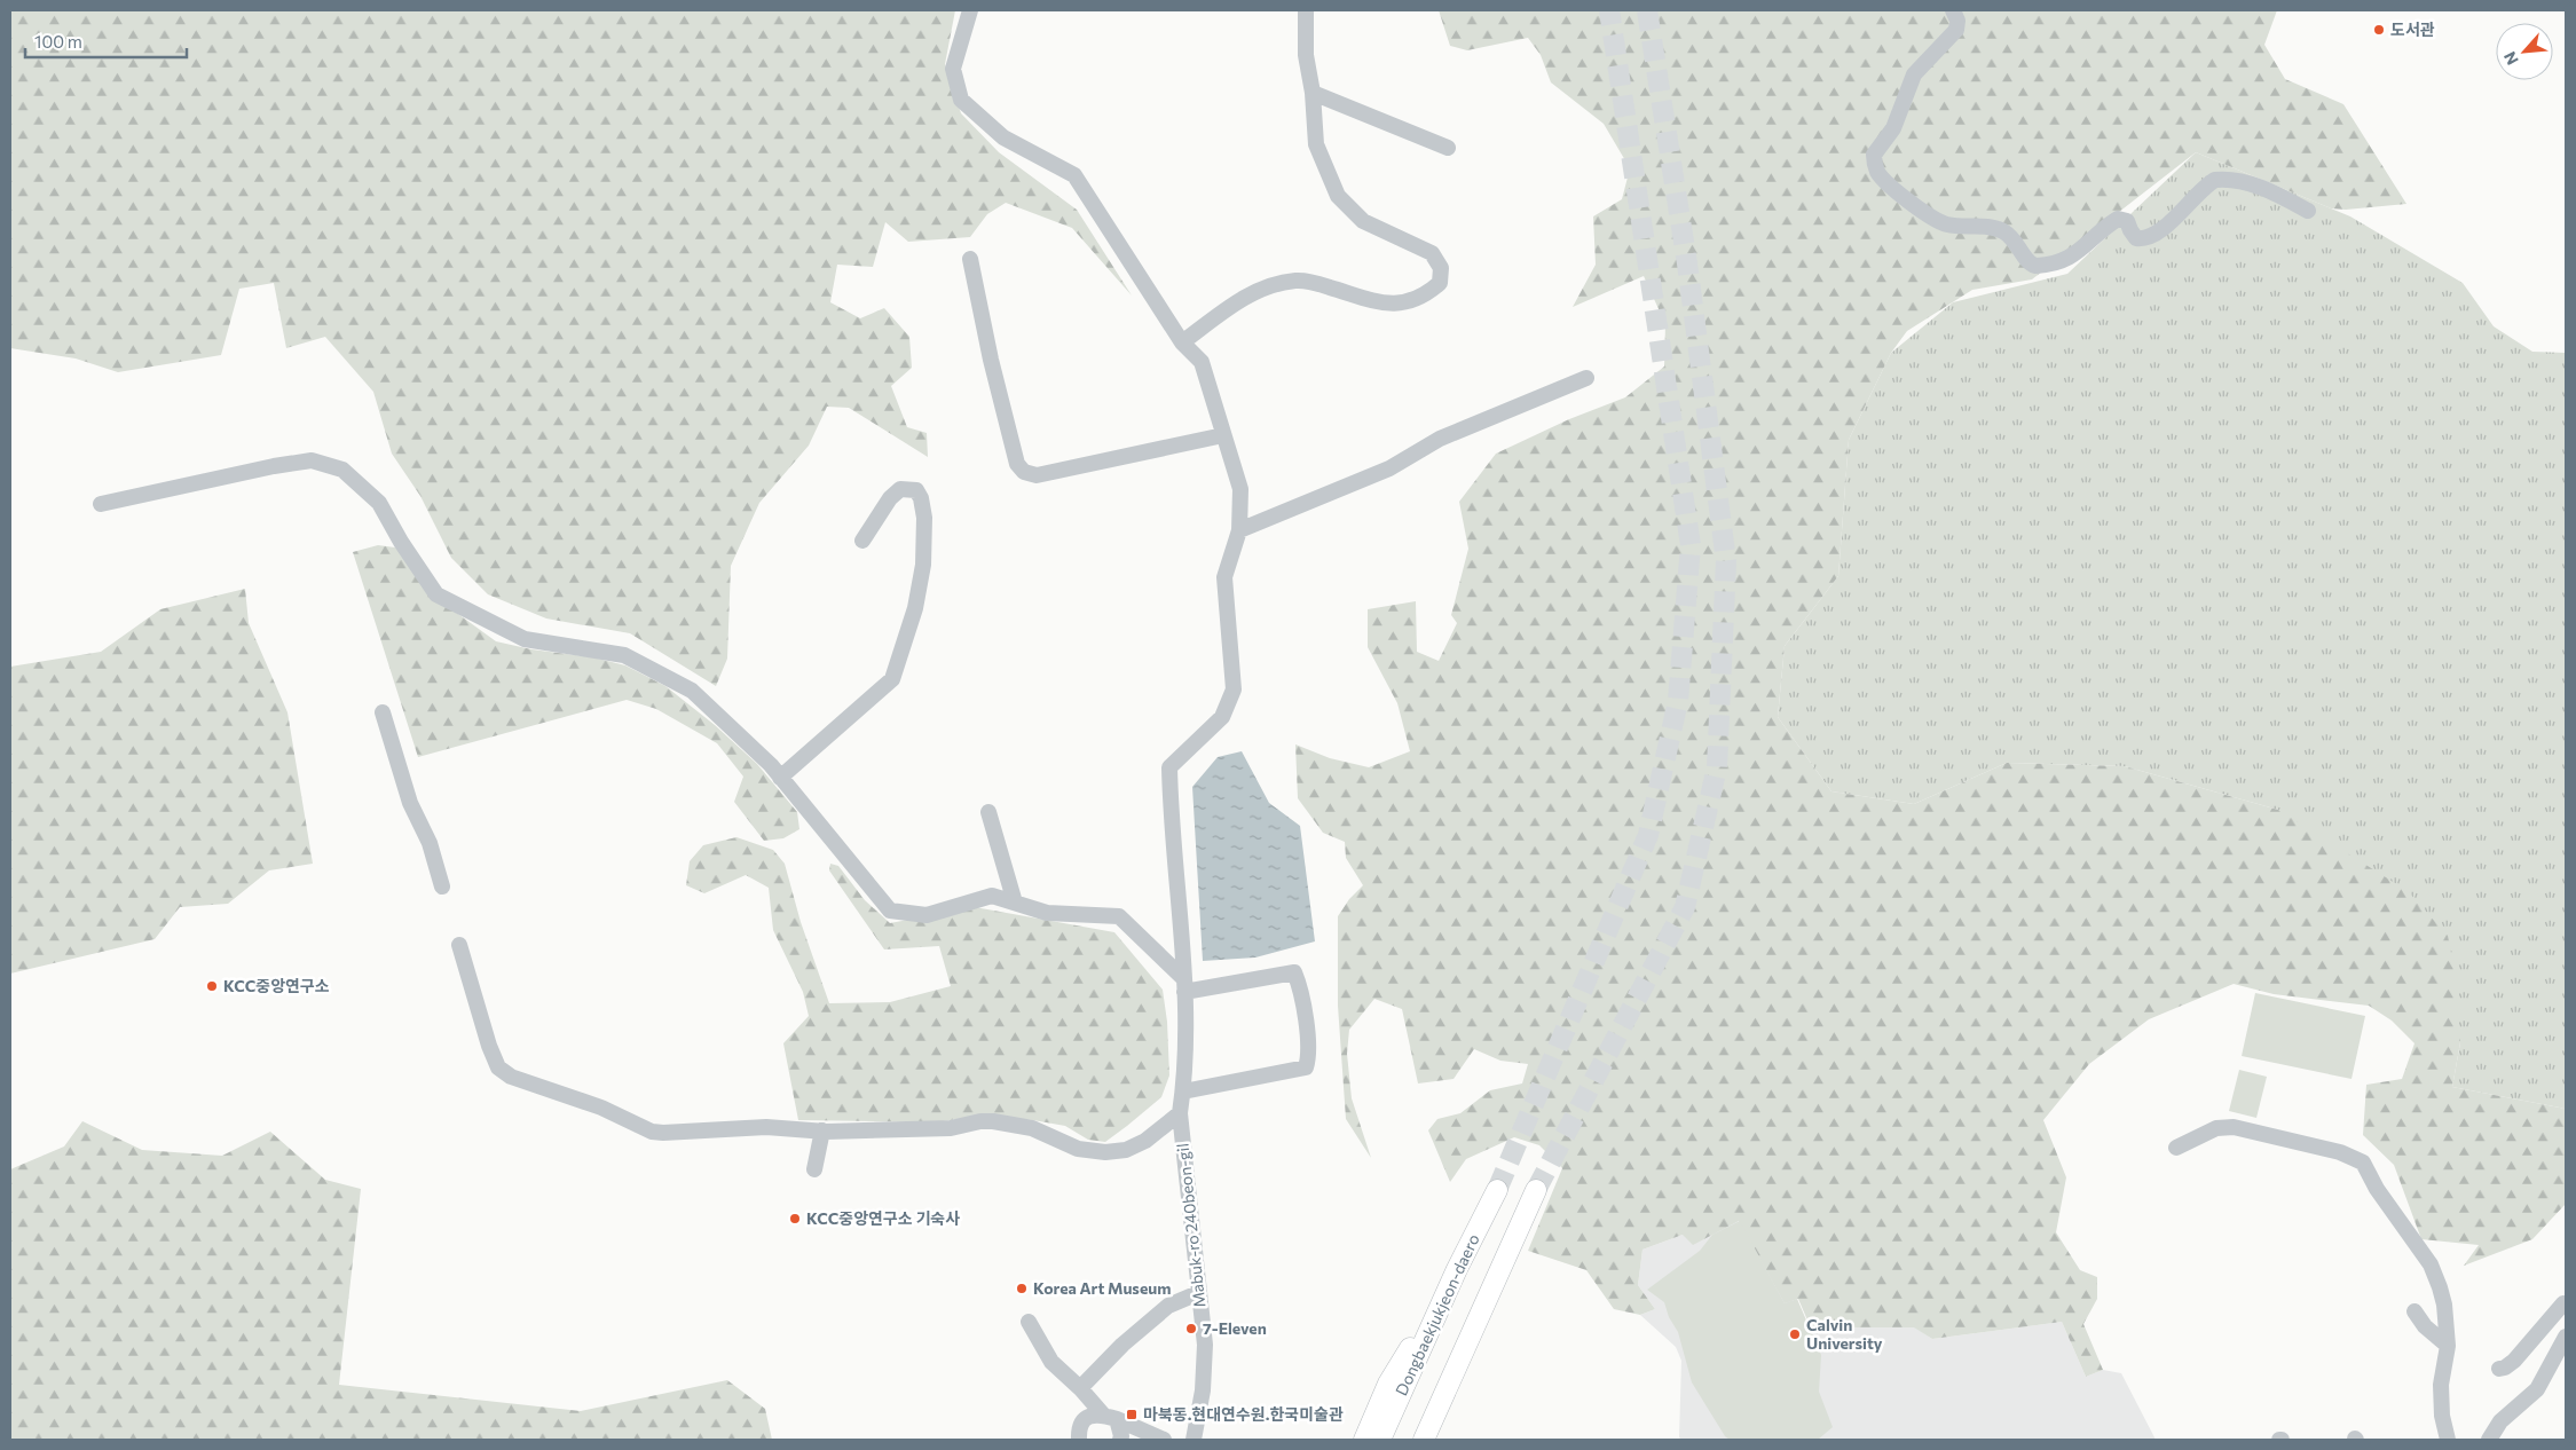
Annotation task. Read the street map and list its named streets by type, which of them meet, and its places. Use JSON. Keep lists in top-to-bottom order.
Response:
{
  "streets": {
    "main road": ["Dongbaekjukjeon-daero"],
    "street": ["Mabuk-ro 240beon-gil"]
  },
  "places": {
    "other": [
      "도서관",
      "KCC중앙연구소",
      "KCC중앙연구소 기숙사",
      "Korea Art Museum",
      "7-Eleven",
      "Calvin University"
    ],
    "transit": ["마북동.현대연수원.한국미술관"]
  },
  "scale_bar": "100 m",
  "north": "bottom left"
}
